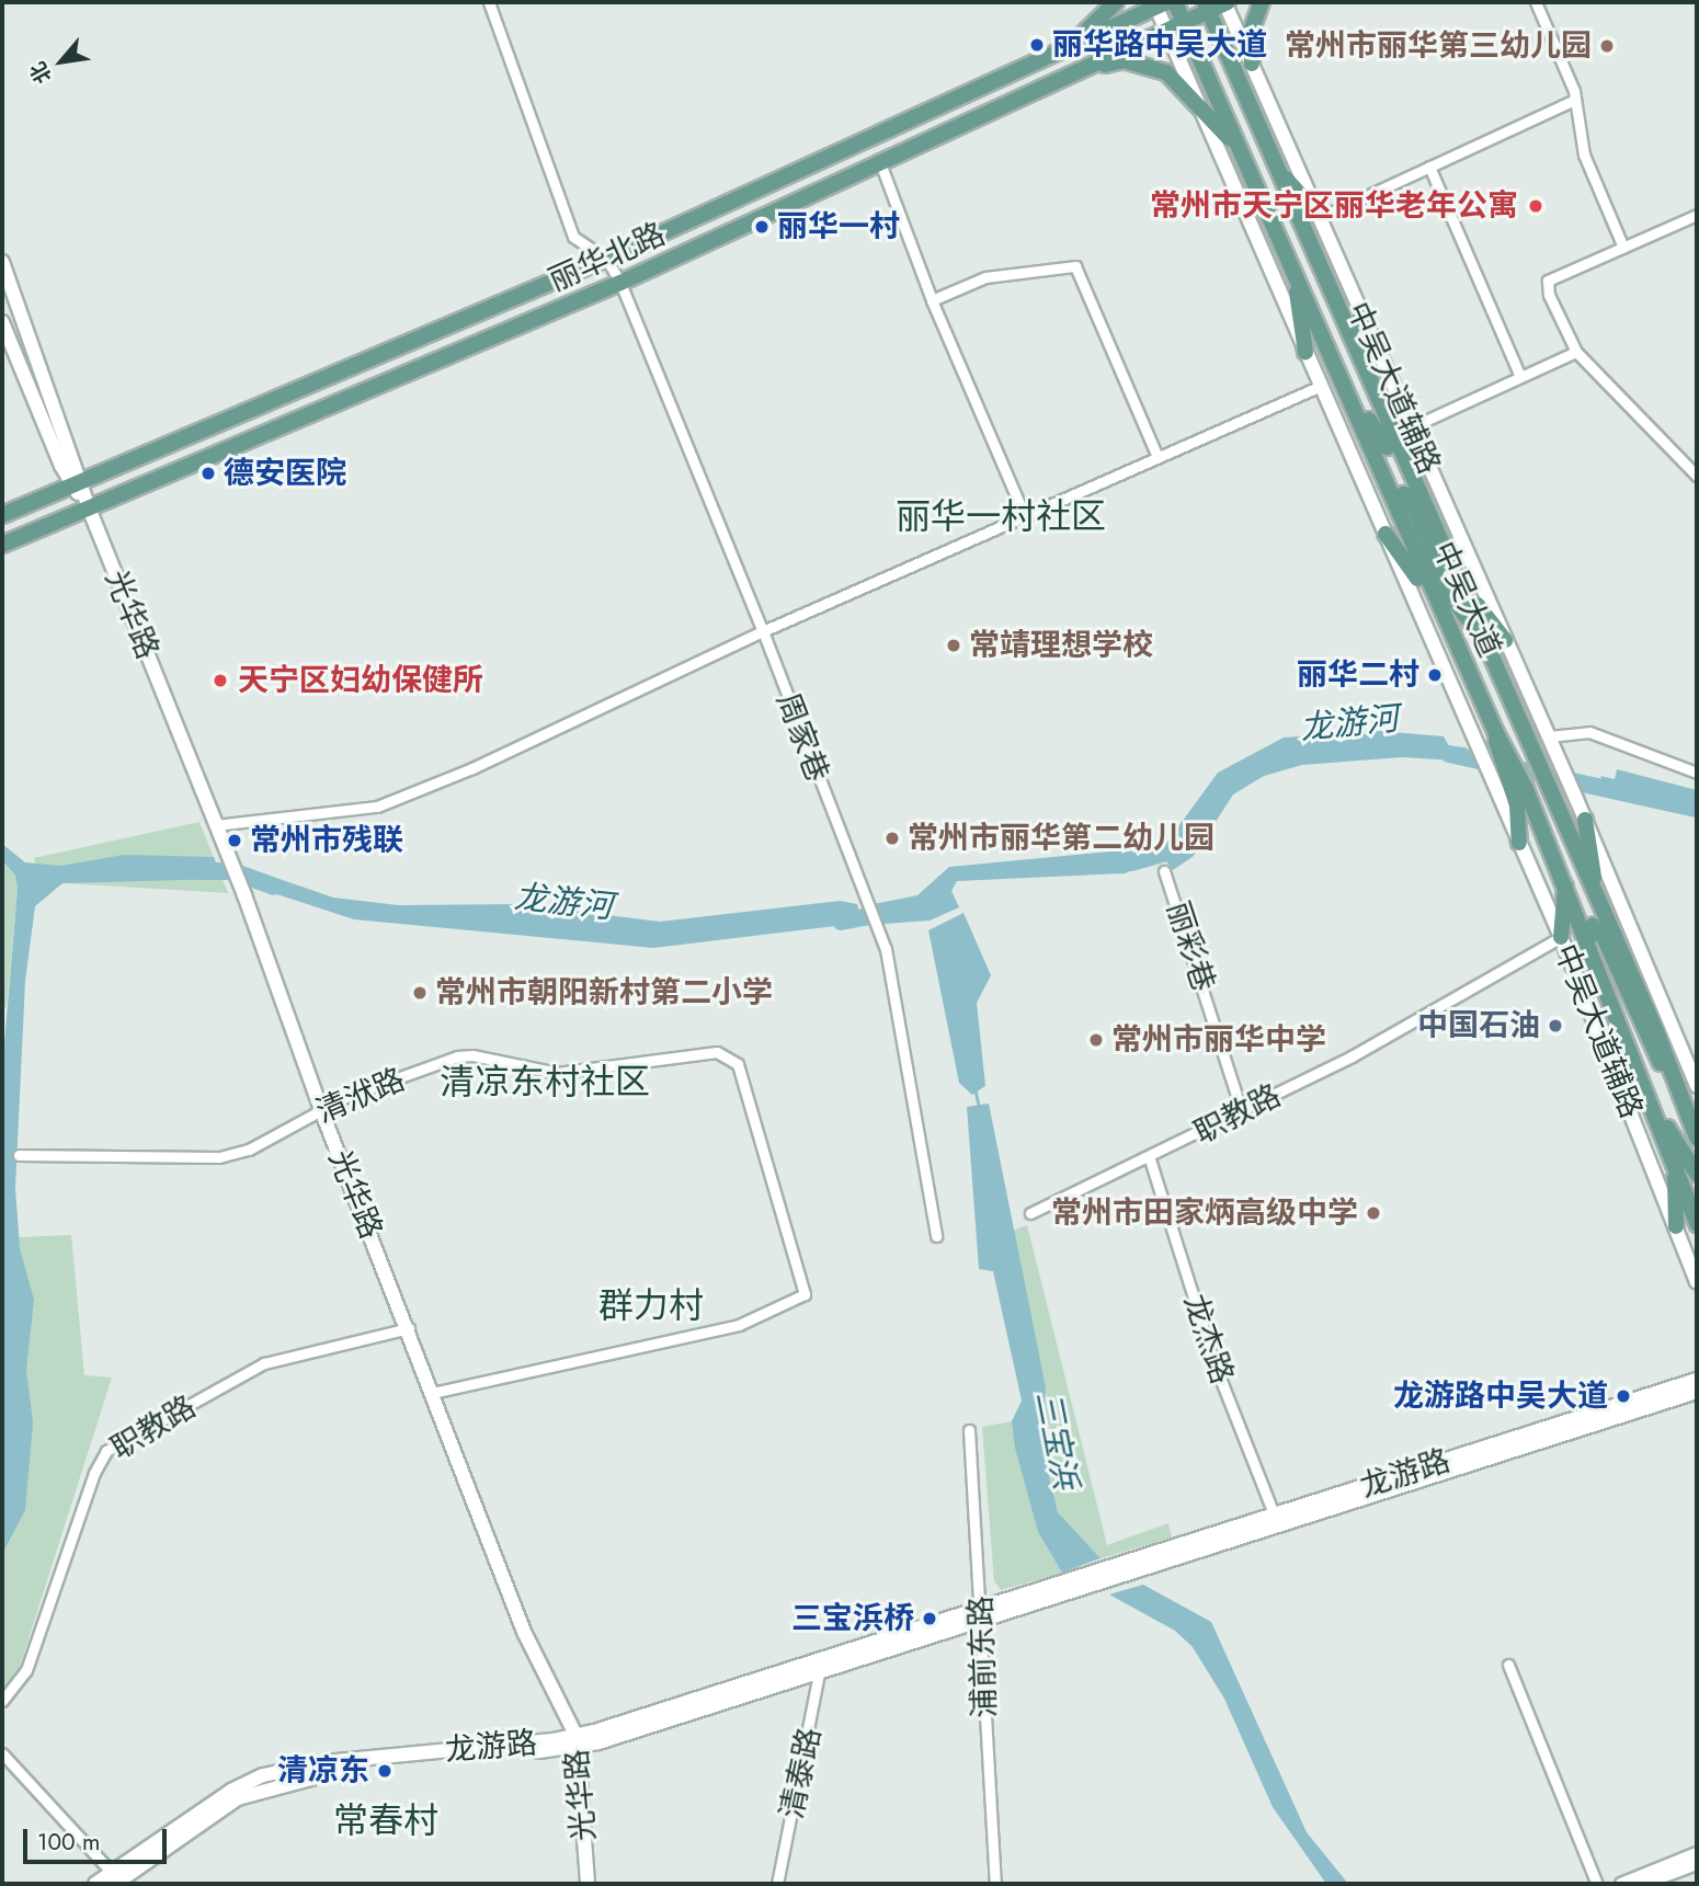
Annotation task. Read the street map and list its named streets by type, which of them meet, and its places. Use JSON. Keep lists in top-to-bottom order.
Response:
{
  "streets": {
    "main road": [
      "丽华北路",
      "中吴大道辅路",
      "中吴大道",
      "光华路",
      "龙游路"
    ],
    "street": [
      "周家巷",
      "丽彩巷",
      "清洑路",
      "职教路",
      "龙杰路",
      "浦前东路",
      "清泰路"
    ]
  },
  "crossings": [
    ["丽华北路", "中吴大道辅路"],
    ["丽华北路", "中吴大道"],
    ["丽华北路", "光华路"],
    ["丽华北路", "周家巷"],
    ["中吴大道辅路", "职教路"],
    ["光华路", "清洑路"],
    ["光华路", "职教路"],
    ["光华路", "龙游路"],
    ["丽彩巷", "职教路"],
    ["职教路", "龙杰路"],
    ["龙杰路", "龙游路"],
    ["龙游路", "浦前东路"],
    ["龙游路", "清泰路"]
  ],
  "districts": [
    "丽华一村社区",
    "清凉东村社区",
    "群力村",
    "常春村"
  ],
  "water": ["龙游河", "三宝浜"],
  "places": [
    "丽华路中吴大道",
    "常州市丽华第三幼儿园",
    "常州市天宁区丽华老年公寓",
    "丽华一村",
    "德安医院",
    "常靖理想学校",
    "丽华二村",
    "天宁区妇幼保健所",
    "常州市丽华第二幼儿园",
    "常州市残联",
    "常州市朝阳新村第二小学",
    "中国石油",
    "常州市丽华中学",
    "常州市田家炳高级中学",
    "龙游路中吴大道",
    "三宝浜桥",
    "清凉东"
  ],
  "scale_bar": "100 m",
  "north": "bottom left"
}
